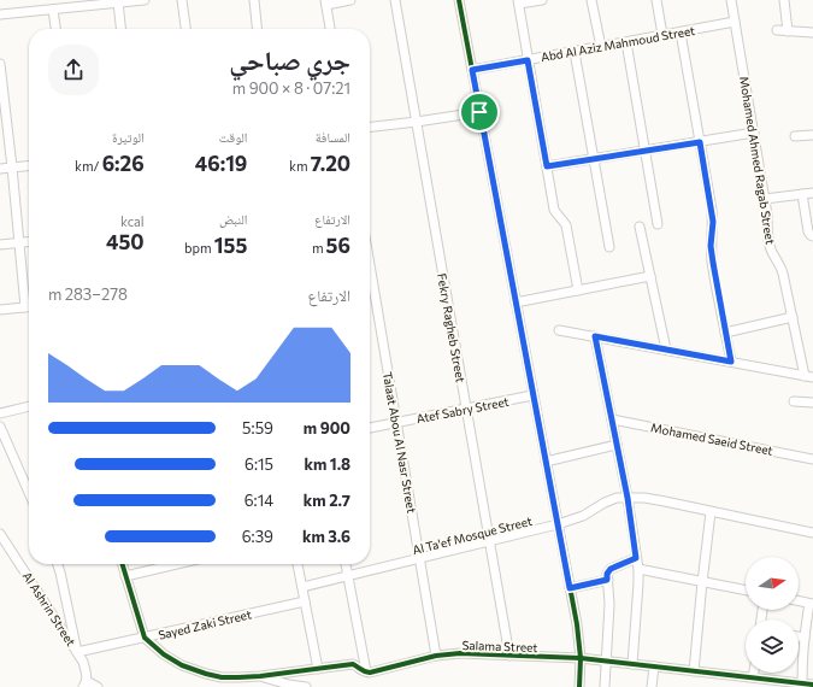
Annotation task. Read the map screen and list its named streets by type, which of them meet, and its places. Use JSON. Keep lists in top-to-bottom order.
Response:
{
  "streets": {
    "street": [
      "Abd Al Aziz Mahmoud Street",
      "Mohamed Ahmed Ragab Street",
      "Fekry Ragheb Street",
      "Atef Sabry Street",
      "Mohamed Saeid Street",
      "Talaat Abou Al Nasr Street",
      "Al Ta'ef Mosque Street",
      "Al Ashrin Street",
      "Sayed Zaki Street",
      "Salama Street"
    ]
  },
  "crossings": [
    ["Abd Al Aziz Mahmoud Street", "Mohamed Ahmed Ragab Street"],
    ["Fekry Ragheb Street", "Atef Sabry Street"],
    ["Fekry Ragheb Street", "Al Ta'ef Mosque Street"],
    ["Fekry Ragheb Street", "Salama Street"],
    ["Atef Sabry Street", "Talaat Abou Al Nasr Street"],
    ["Talaat Abou Al Nasr Street", "Al Ta'ef Mosque Street"],
    ["Talaat Abou Al Nasr Street", "Salama Street"],
    ["Al Ashrin Street", "Sayed Zaki Street"],
    ["Sayed Zaki Street", "Salama Street"]
  ],
  "north": "right",
  "page": {
    "heading": ["جري صباحي", "07:21 · 8 × 900 m"],
    "stats": [
      ["المسافة", "7.20 km"],
      ["الوقت", "46:19"],
      ["الوتيرة", "6:26 /km"],
      ["الارتفاع", "56 m"],
      ["النبض", "155 bpm"],
      ["kcal", "450"]
    ],
    "chart": ["الارتفاع", "278–283 m"],
    "list": [
      {
        "name": "900 m",
        "note": "5:59"
      },
      {
        "name": "1.8 km",
        "note": "6:15"
      },
      {
        "name": "2.7 km",
        "note": "6:14"
      },
      {
        "name": "3.6 km",
        "note": "6:39"
      }
    ]
  }
}
